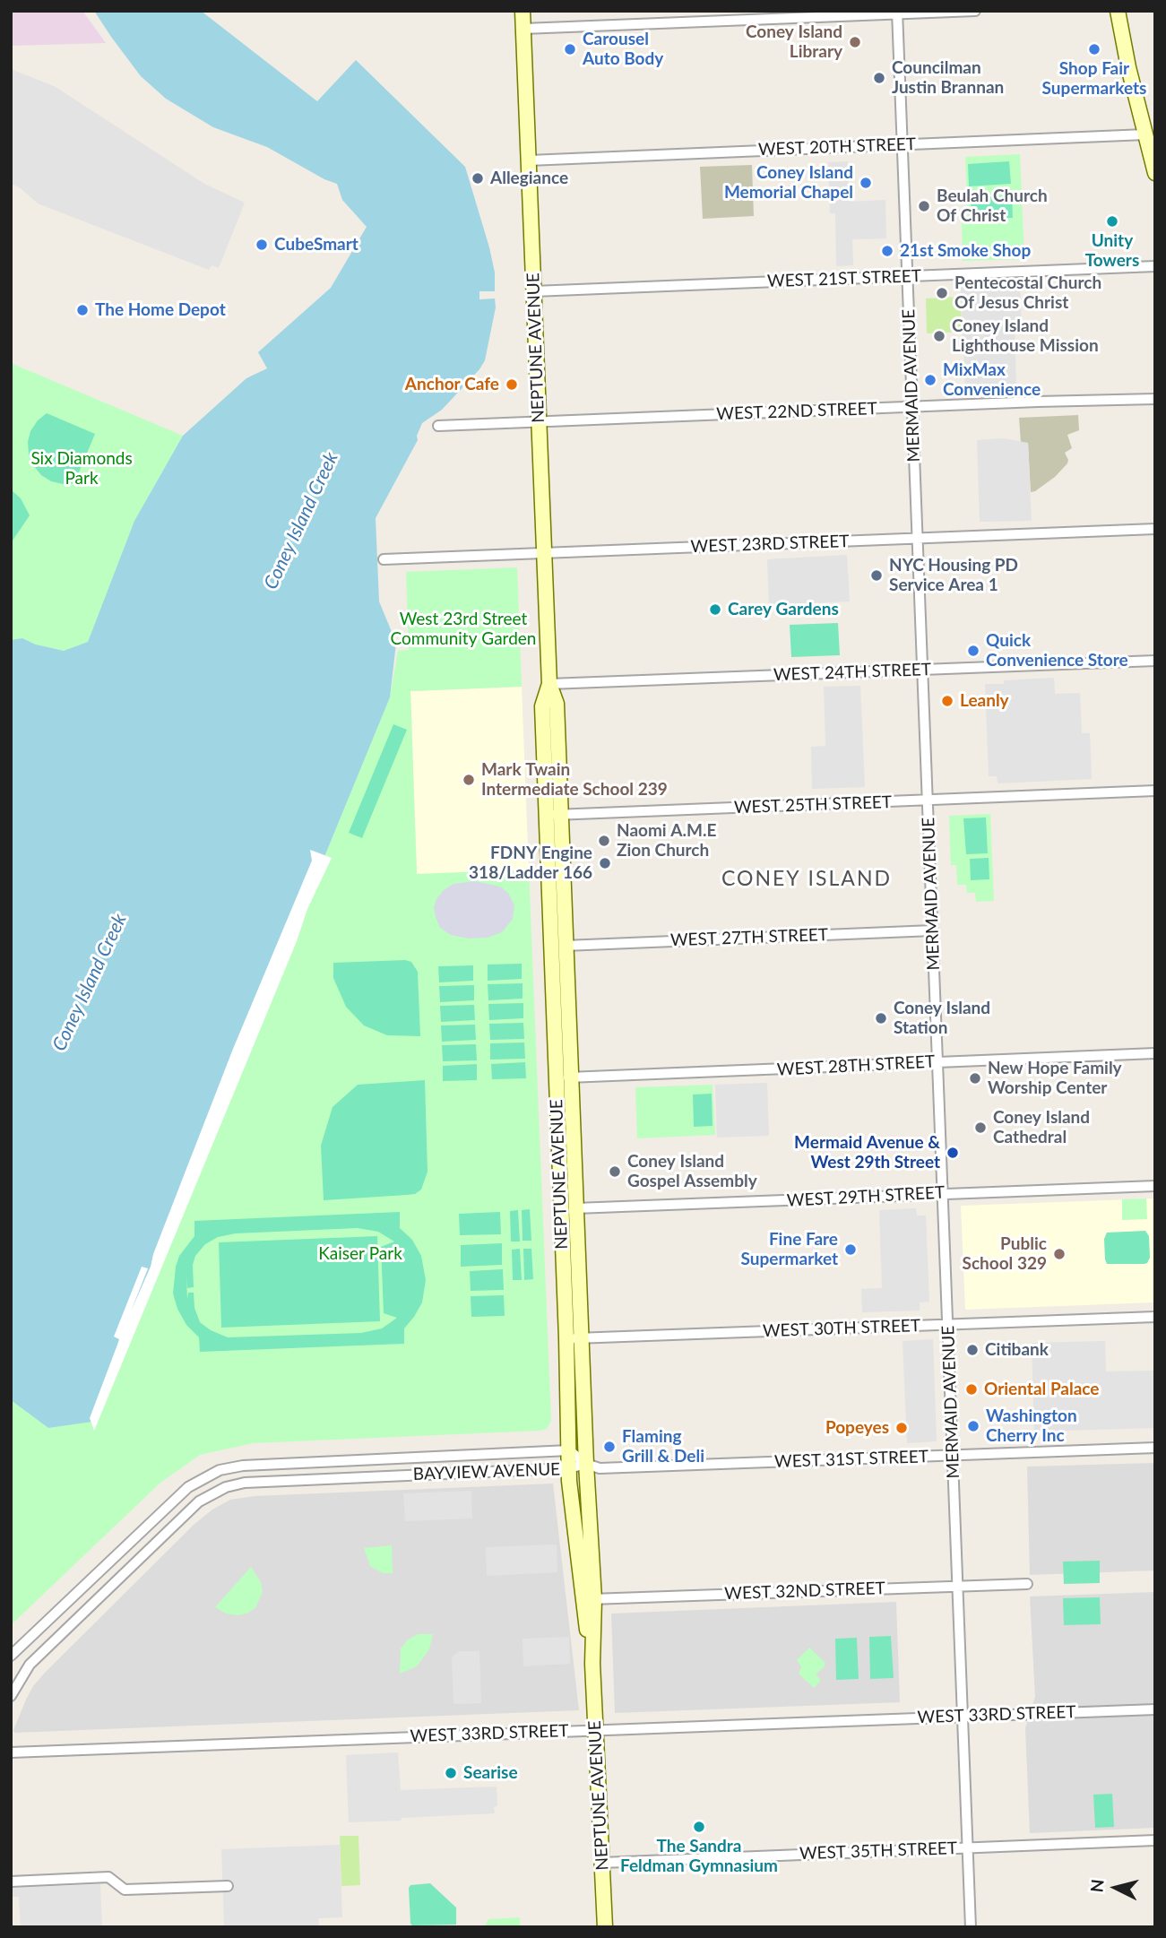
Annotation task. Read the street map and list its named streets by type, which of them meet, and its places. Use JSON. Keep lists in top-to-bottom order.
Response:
{
  "streets": {
    "main road": ["NEPTUNE AVENUE"],
    "street": [
      "WEST 20TH STREET",
      "WEST 21ST STREET",
      "MERMAID AVENUE",
      "WEST 22ND STREET",
      "WEST 23RD STREET",
      "WEST 24TH STREET",
      "WEST 25TH STREET",
      "WEST 27TH STREET",
      "WEST 28TH STREET",
      "WEST 29TH STREET",
      "WEST 30TH STREET",
      "WEST 31ST STREET",
      "BAYVIEW AVENUE",
      "WEST 32ND STREET",
      "WEST 33RD STREET",
      "WEST 35TH STREET"
    ]
  },
  "crossings": [
    ["WEST 20TH STREET", "NEPTUNE AVENUE"],
    ["WEST 20TH STREET", "MERMAID AVENUE"],
    ["WEST 21ST STREET", "NEPTUNE AVENUE"],
    ["WEST 21ST STREET", "MERMAID AVENUE"],
    ["NEPTUNE AVENUE", "WEST 22ND STREET"],
    ["NEPTUNE AVENUE", "WEST 23RD STREET"],
    ["NEPTUNE AVENUE", "WEST 24TH STREET"],
    ["NEPTUNE AVENUE", "WEST 25TH STREET"],
    ["NEPTUNE AVENUE", "WEST 27TH STREET"],
    ["NEPTUNE AVENUE", "WEST 28TH STREET"],
    ["NEPTUNE AVENUE", "WEST 29TH STREET"],
    ["NEPTUNE AVENUE", "WEST 30TH STREET"],
    ["NEPTUNE AVENUE", "WEST 31ST STREET"],
    ["NEPTUNE AVENUE", "BAYVIEW AVENUE"],
    ["NEPTUNE AVENUE", "WEST 32ND STREET"],
    ["NEPTUNE AVENUE", "WEST 33RD STREET"],
    ["NEPTUNE AVENUE", "WEST 35TH STREET"],
    ["MERMAID AVENUE", "WEST 22ND STREET"],
    ["MERMAID AVENUE", "WEST 23RD STREET"],
    ["MERMAID AVENUE", "WEST 24TH STREET"],
    ["MERMAID AVENUE", "WEST 25TH STREET"],
    ["MERMAID AVENUE", "WEST 27TH STREET"],
    ["MERMAID AVENUE", "WEST 28TH STREET"],
    ["MERMAID AVENUE", "WEST 29TH STREET"],
    ["MERMAID AVENUE", "WEST 30TH STREET"],
    ["MERMAID AVENUE", "WEST 31ST STREET"],
    ["MERMAID AVENUE", "WEST 32ND STREET"],
    ["MERMAID AVENUE", "WEST 33RD STREET"],
    ["MERMAID AVENUE", "WEST 35TH STREET"],
    ["WEST 31ST STREET", "BAYVIEW AVENUE"]
  ],
  "districts": ["CONEY ISLAND"],
  "water": ["Coney Island Creek"],
  "parks": ["Six Diamonds Park", "West 23rd Street Community Garden", "Kaiser Park"],
  "places": [
    "Coney Island Library",
    "Carousel Auto Body",
    "Shop Fair Supermarkets",
    "Councilman Justin Brannan",
    "Allegiance",
    "Coney Island Memorial Chapel",
    "Beulah Church Of Christ",
    "Unity Towers",
    "CubeSmart",
    "21st Smoke Shop",
    "Pentecostal Church Of Jesus Christ",
    "The Home Depot",
    "Coney Island Lighthouse Mission",
    "MixMax Convenience",
    "Anchor Cafe",
    "NYC Housing PD Service Area 1",
    "Carey Gardens",
    "Quick Convenience Store",
    "Leanly",
    "Mark Twain Intermediate School 239",
    "Naomi A.M.E Zion Church",
    "FDNY Engine 318/Ladder 166",
    "Coney Island Station",
    "New Hope Family Worship Center",
    "Coney Island Cathedral",
    "Mermaid Avenue & West 29th Street",
    "Coney Island Gospel Assembly",
    "Fine Fare Supermarket",
    "Public School 329",
    "Citibank",
    "Oriental Palace",
    "Washington Cherry Inc",
    "Popeyes",
    "Flaming Grill & Deli",
    "Searise",
    "The Sandra Feldman Gymnasium"
  ],
  "north": "left"
}
